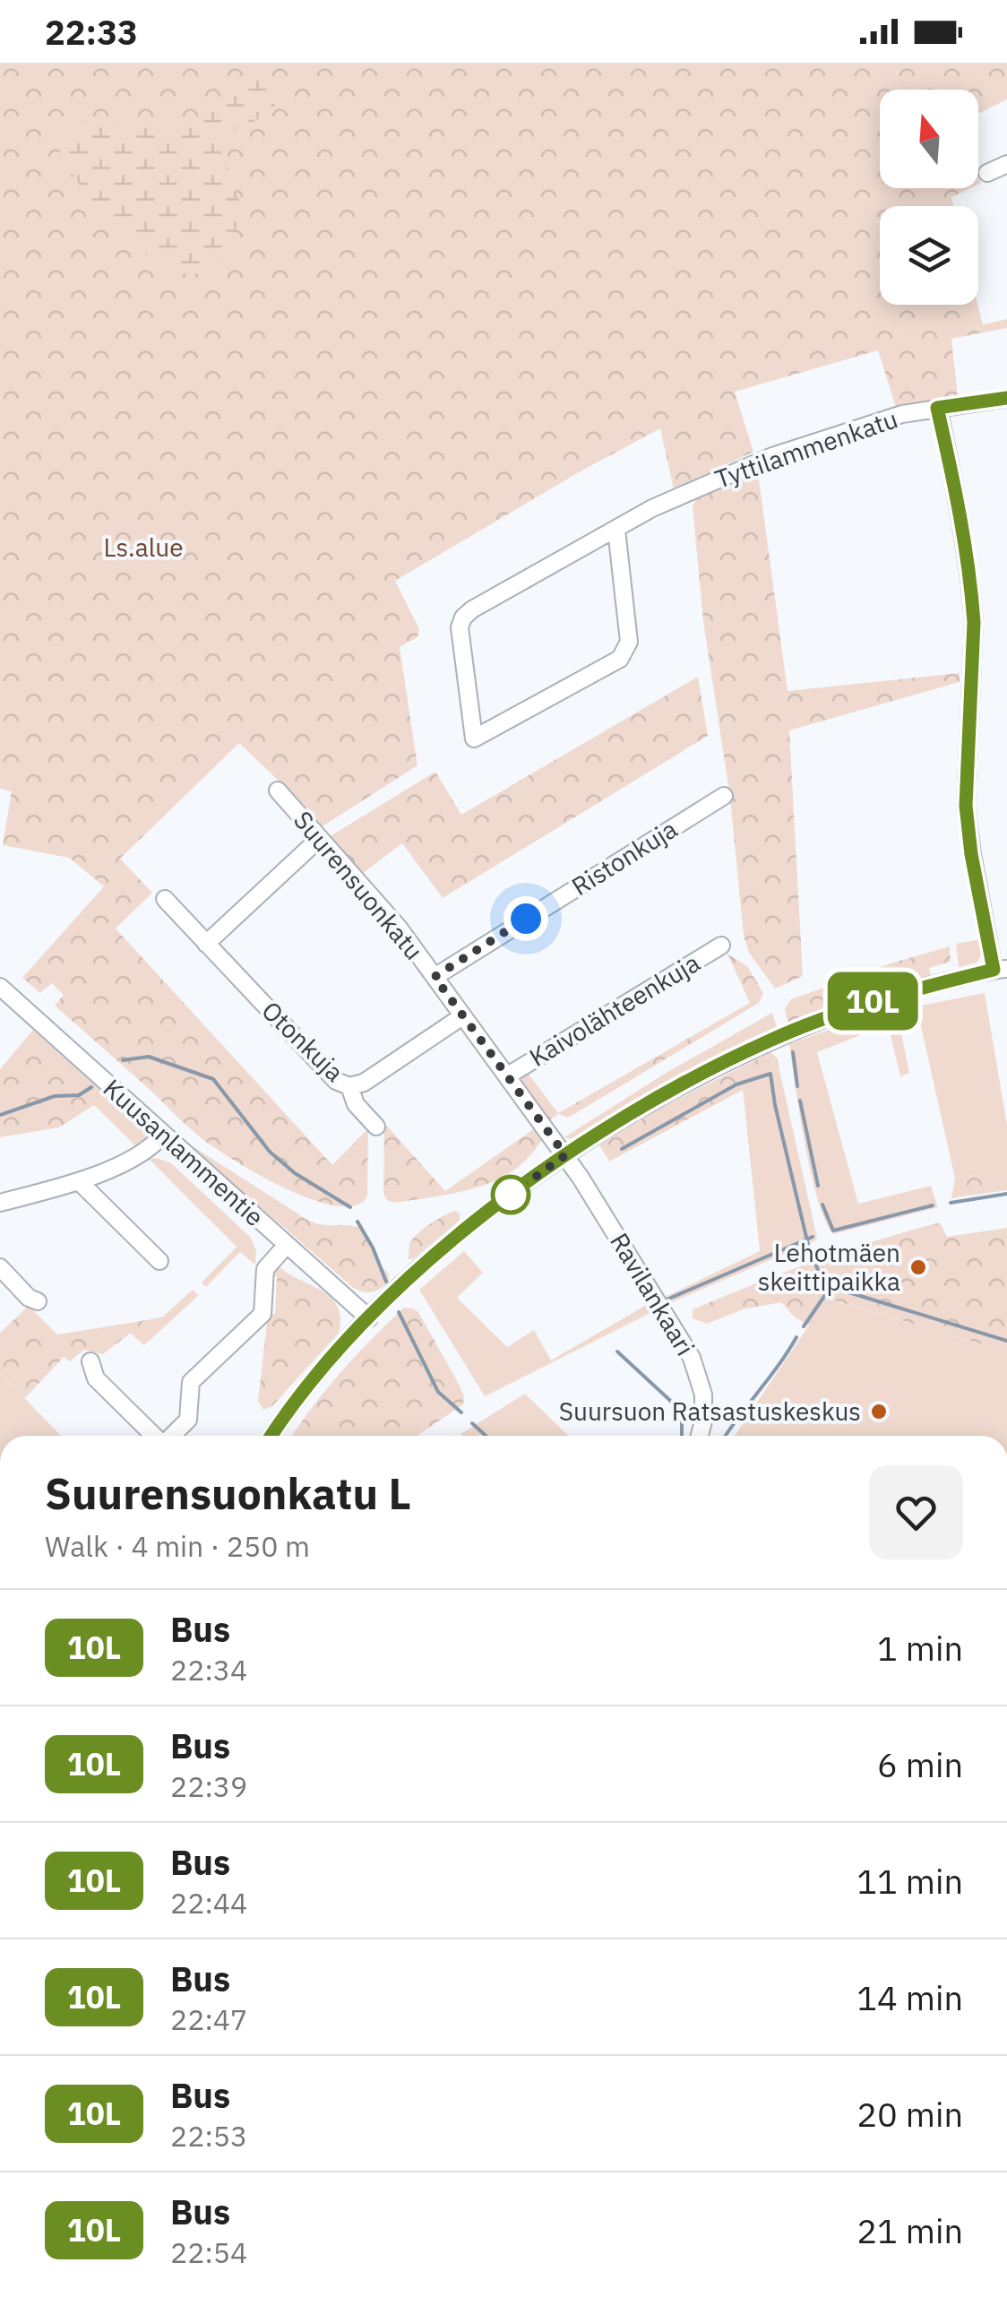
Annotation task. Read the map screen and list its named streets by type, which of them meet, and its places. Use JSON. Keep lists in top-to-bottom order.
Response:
{
  "streets": {
    "street": [
      "Tyttilammenkatu",
      "Ristonkuja",
      "Suurensuonkatu",
      "Kaivolähteenkuja",
      "Otonkuja",
      "Kuusanlammentie",
      "Ravilankaari"
    ]
  },
  "crossings": [
    ["Ristonkuja", "Suurensuonkatu"],
    ["Suurensuonkatu", "Kaivolähteenkuja"],
    ["Suurensuonkatu", "Otonkuja"],
    ["Suurensuonkatu", "Ravilankaari"]
  ],
  "parks": ["Ls.alue"],
  "places": ["Lehotmäen skeittipaikka", "Suursuon Ratsastuskeskus"],
  "lines": ["bus line 10L"],
  "north": "top",
  "page": {
    "status": "22:33",
    "on_map": "10L",
    "heading": ["Suurensuonkatu L", "Walk · 4 min · 250 m"],
    "list": [
      {
        "mark": "10L",
        "name": "Bus",
        "note": "22:34",
        "value": "1 min"
      },
      {
        "mark": "10L",
        "name": "Bus",
        "note": "22:39",
        "value": "6 min"
      },
      {
        "mark": "10L",
        "name": "Bus",
        "note": "22:44",
        "value": "11 min"
      },
      {
        "mark": "10L",
        "name": "Bus",
        "note": "22:47",
        "value": "14 min"
      },
      {
        "mark": "10L",
        "name": "Bus",
        "note": "22:53",
        "value": "20 min"
      },
      {
        "mark": "10L",
        "name": "Bus",
        "note": "22:54",
        "value": "21 min"
      }
    ]
  }
}
